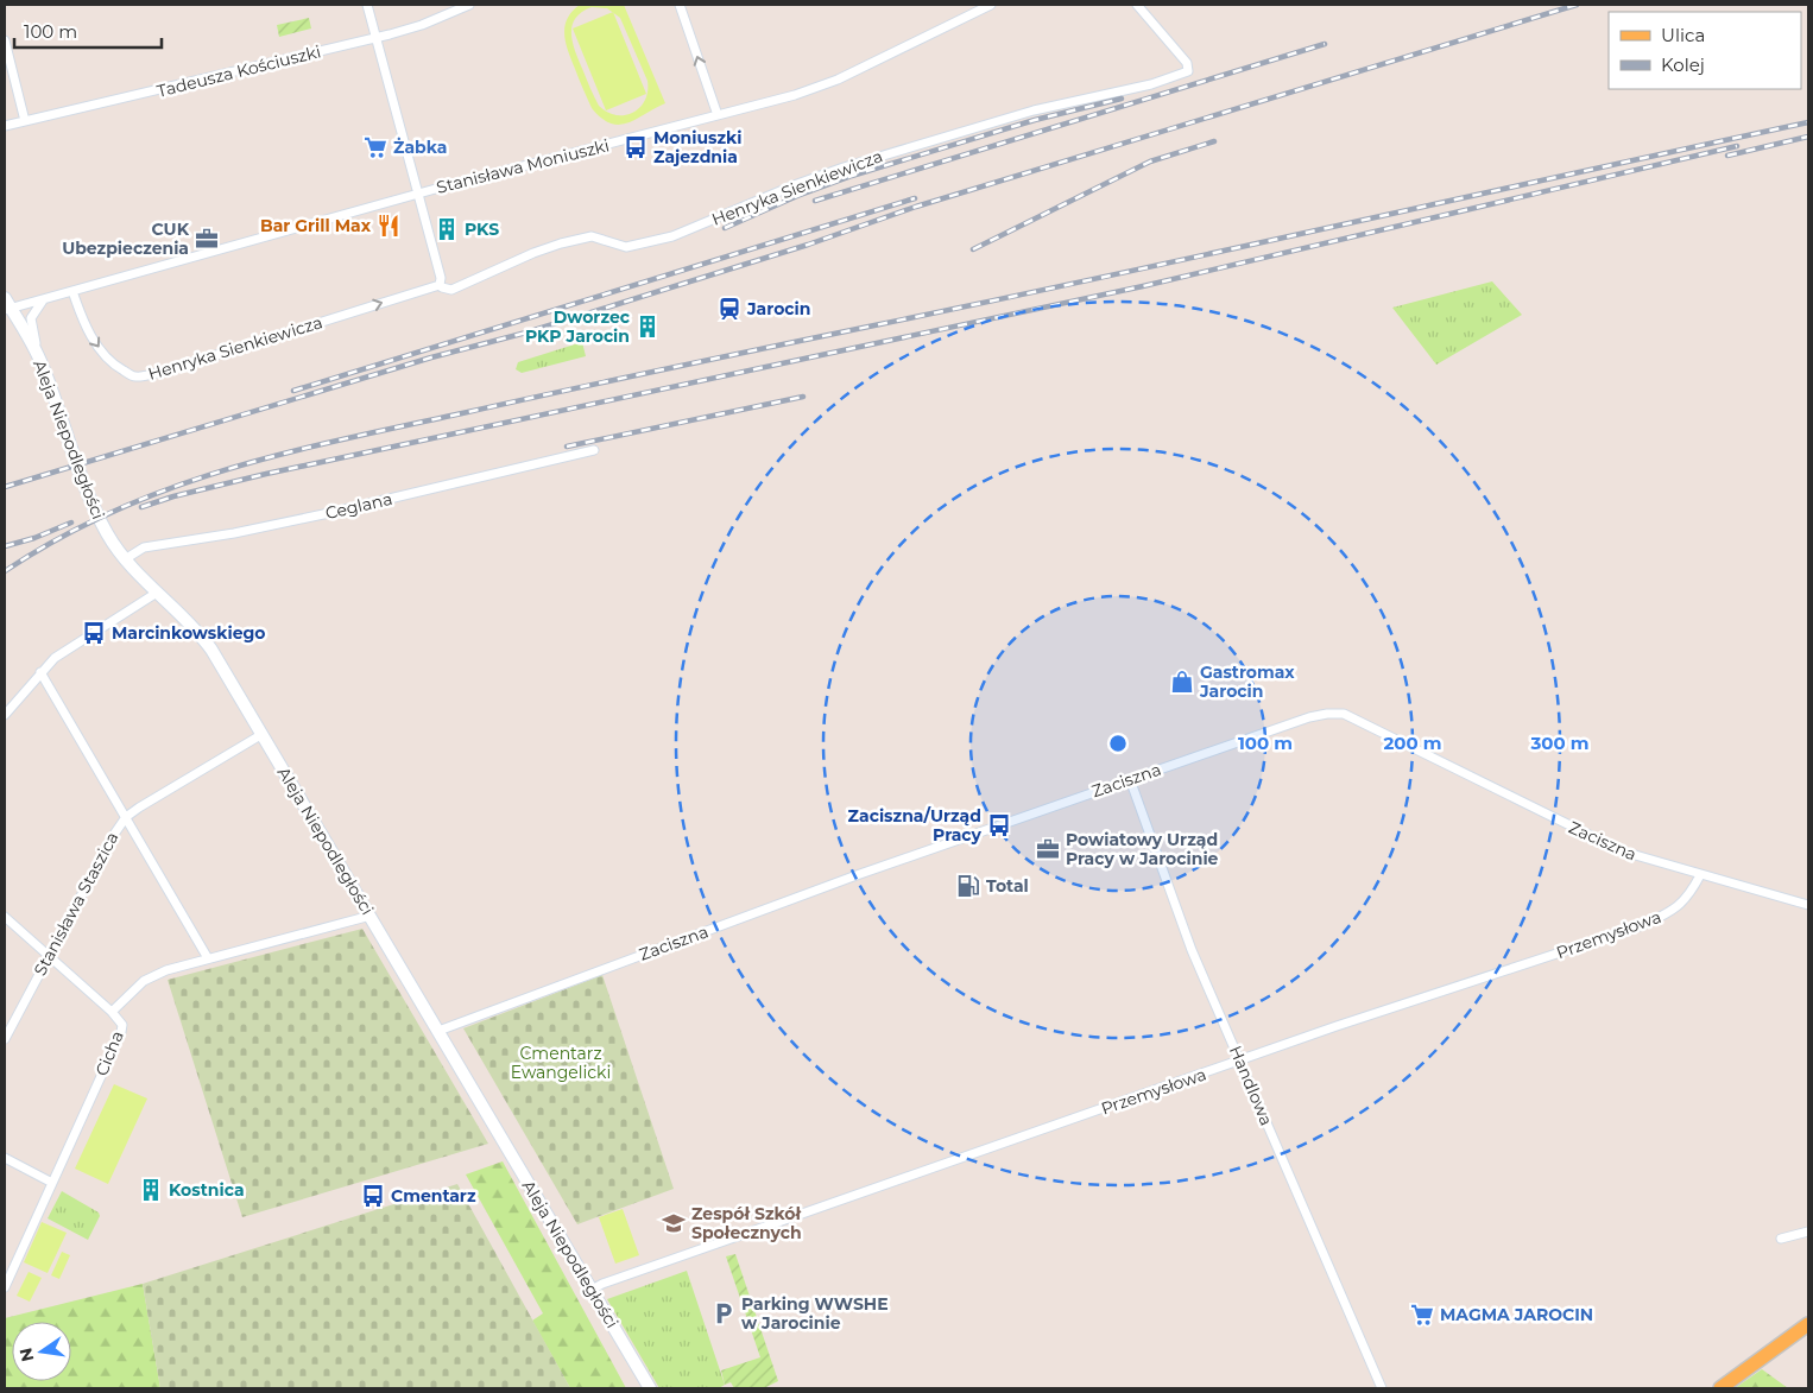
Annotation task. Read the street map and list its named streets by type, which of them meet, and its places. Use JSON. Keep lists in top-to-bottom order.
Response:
{
  "streets": {
    "main road": ["Aleja Niepodległości"],
    "street": [
      "Tadeusza Kościuszki",
      "Stanisława Moniuszki",
      "Henryka Sienkiewicza",
      "Ceglana",
      "Zaciszna",
      "Stanisława Staszica",
      "Przemysłowa",
      "Cicha",
      "Handlowa"
    ]
  },
  "crossings": [
    ["Stanisława Moniuszki", "Henryka Sienkiewicza"],
    ["Stanisława Moniuszki", "Aleja Niepodległości"],
    ["Aleja Niepodległości", "Ceglana"],
    ["Aleja Niepodległości", "Zaciszna"],
    ["Aleja Niepodległości", "Stanisława Staszica"],
    ["Aleja Niepodległości", "Przemysłowa"],
    ["Aleja Niepodległości", "Cicha"],
    ["Zaciszna", "Przemysłowa"],
    ["Zaciszna", "Handlowa"],
    ["Przemysłowa", "Handlowa"]
  ],
  "parks": ["Cmentarz Ewangelicki"],
  "places": {
    "supermarket": ["Żabka", "MAGMA JAROCIN"],
    "bus stop": [
      "Moniuszki Zajezdnia",
      "Marcinkowskiego",
      "Zaciszna/Urząd Pracy",
      "Cmentarz"
    ],
    "restaurant": ["Bar Grill Max"],
    "building": ["PKS", "Dworzec PKP Jarocin", "Kostnica"],
    "office": ["CUK Ubezpieczenia", "Powiatowy Urząd Pracy w Jarocinie"],
    "station": ["Jarocin"],
    "shop": ["Gastromax Jarocin"],
    "fuel station": ["Total"],
    "school or university": ["Zespół Szkół Społecznych"],
    "parking": ["Parking WWSHE w Jarocinie"]
  },
  "legend": ["Ulica", "Kolej"],
  "scale_bar": "100 m",
  "north": "left",
  "rings": ["100 m", "200 m", "300 m"]
}
